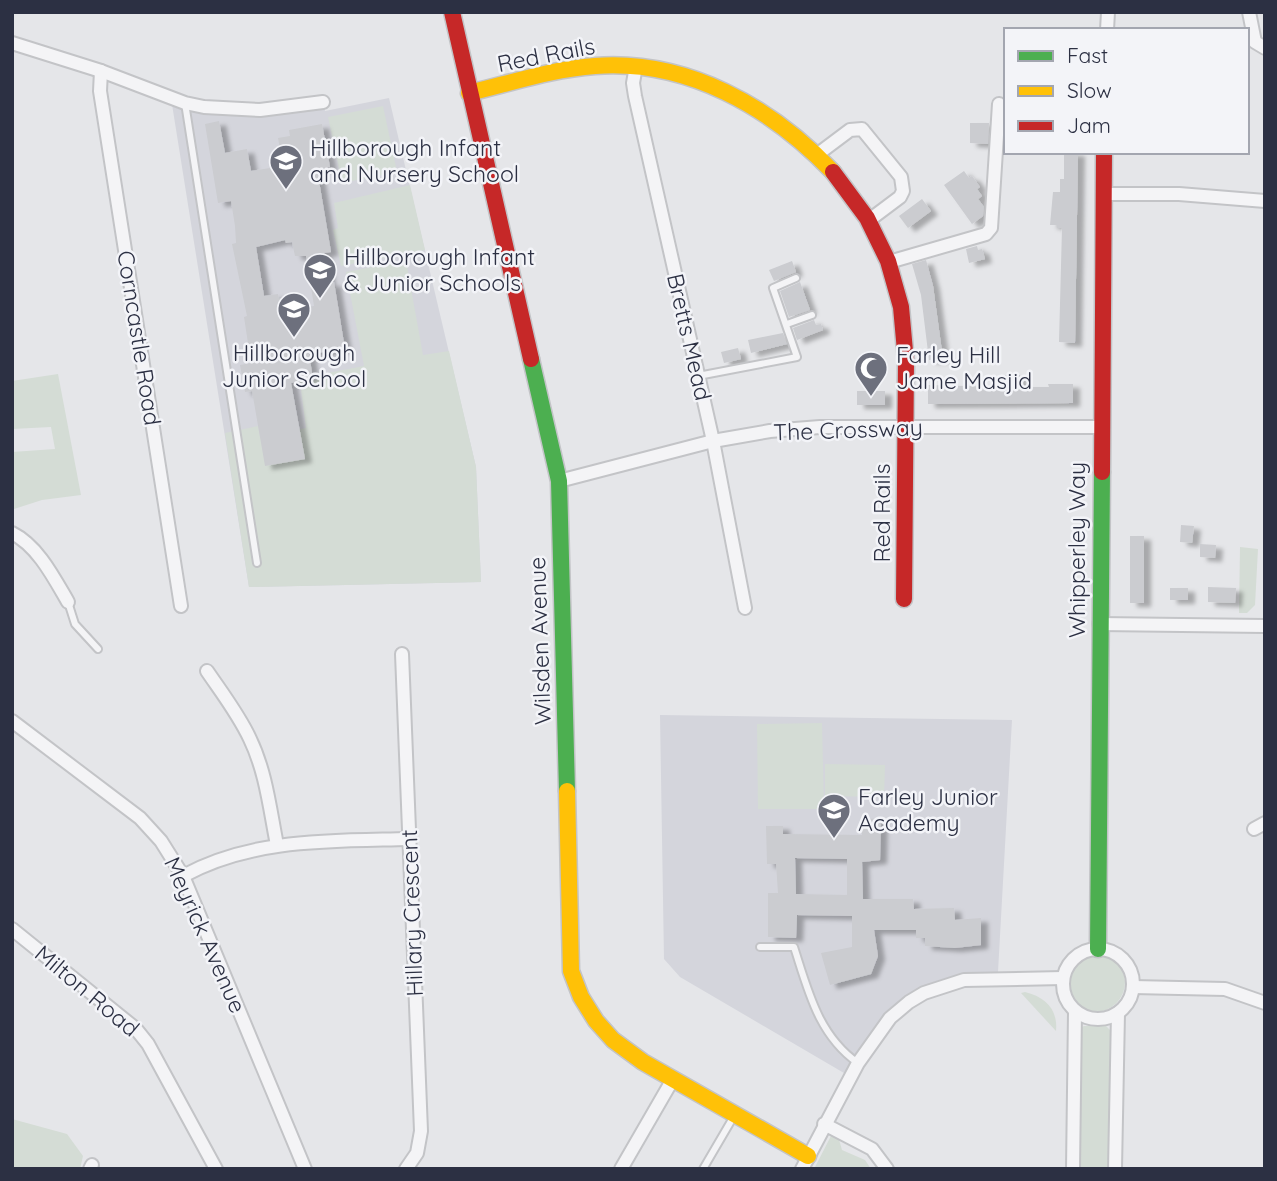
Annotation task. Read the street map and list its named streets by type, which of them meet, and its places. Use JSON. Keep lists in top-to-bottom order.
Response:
{
  "streets": {
    "street": [
      "Red Rails",
      "Bretts Mead",
      "Corncastle Road",
      "The Crossway",
      "Whipperley Way",
      "Wilsden Avenue",
      "Hillary Crescent",
      "Meyrick Avenue",
      "Milton Road"
    ]
  },
  "crossings": [
    ["Red Rails", "Bretts Mead"],
    ["Red Rails", "The Crossway"],
    ["Red Rails", "Wilsden Avenue"],
    ["Bretts Mead", "The Crossway"],
    ["The Crossway", "Whipperley Way"],
    ["The Crossway", "Wilsden Avenue"]
  ],
  "places": {
    "school or university": [
      "Hillborough Infant and Nursery School",
      "Hillborough Infant & Junior Schools",
      "Hillborough Junior School",
      "Farley Junior Academy"
    ],
    "mosque": ["Farley Hill Jame Masjid"]
  },
  "legend": ["Fast", "Slow", "Jam"]
}
